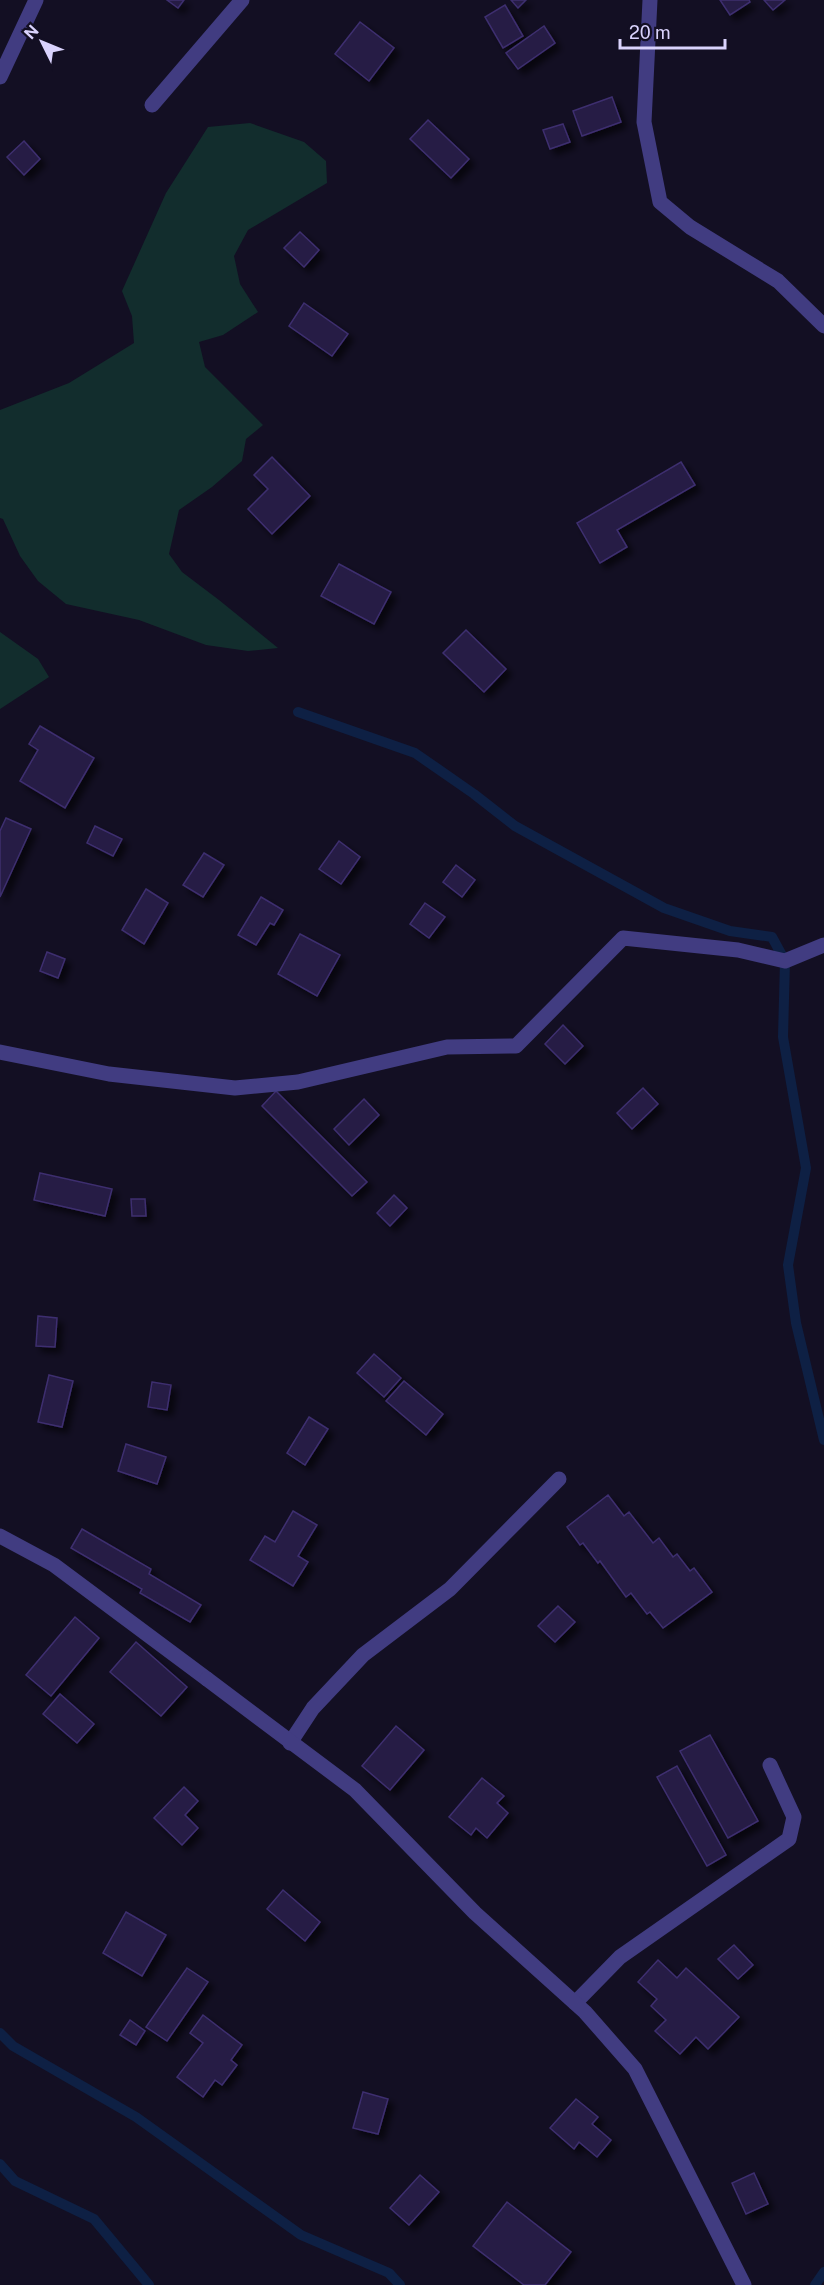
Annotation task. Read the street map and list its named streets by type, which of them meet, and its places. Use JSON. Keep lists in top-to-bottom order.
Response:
{
  "scale_bar": "20 m",
  "north": "top left"
}
